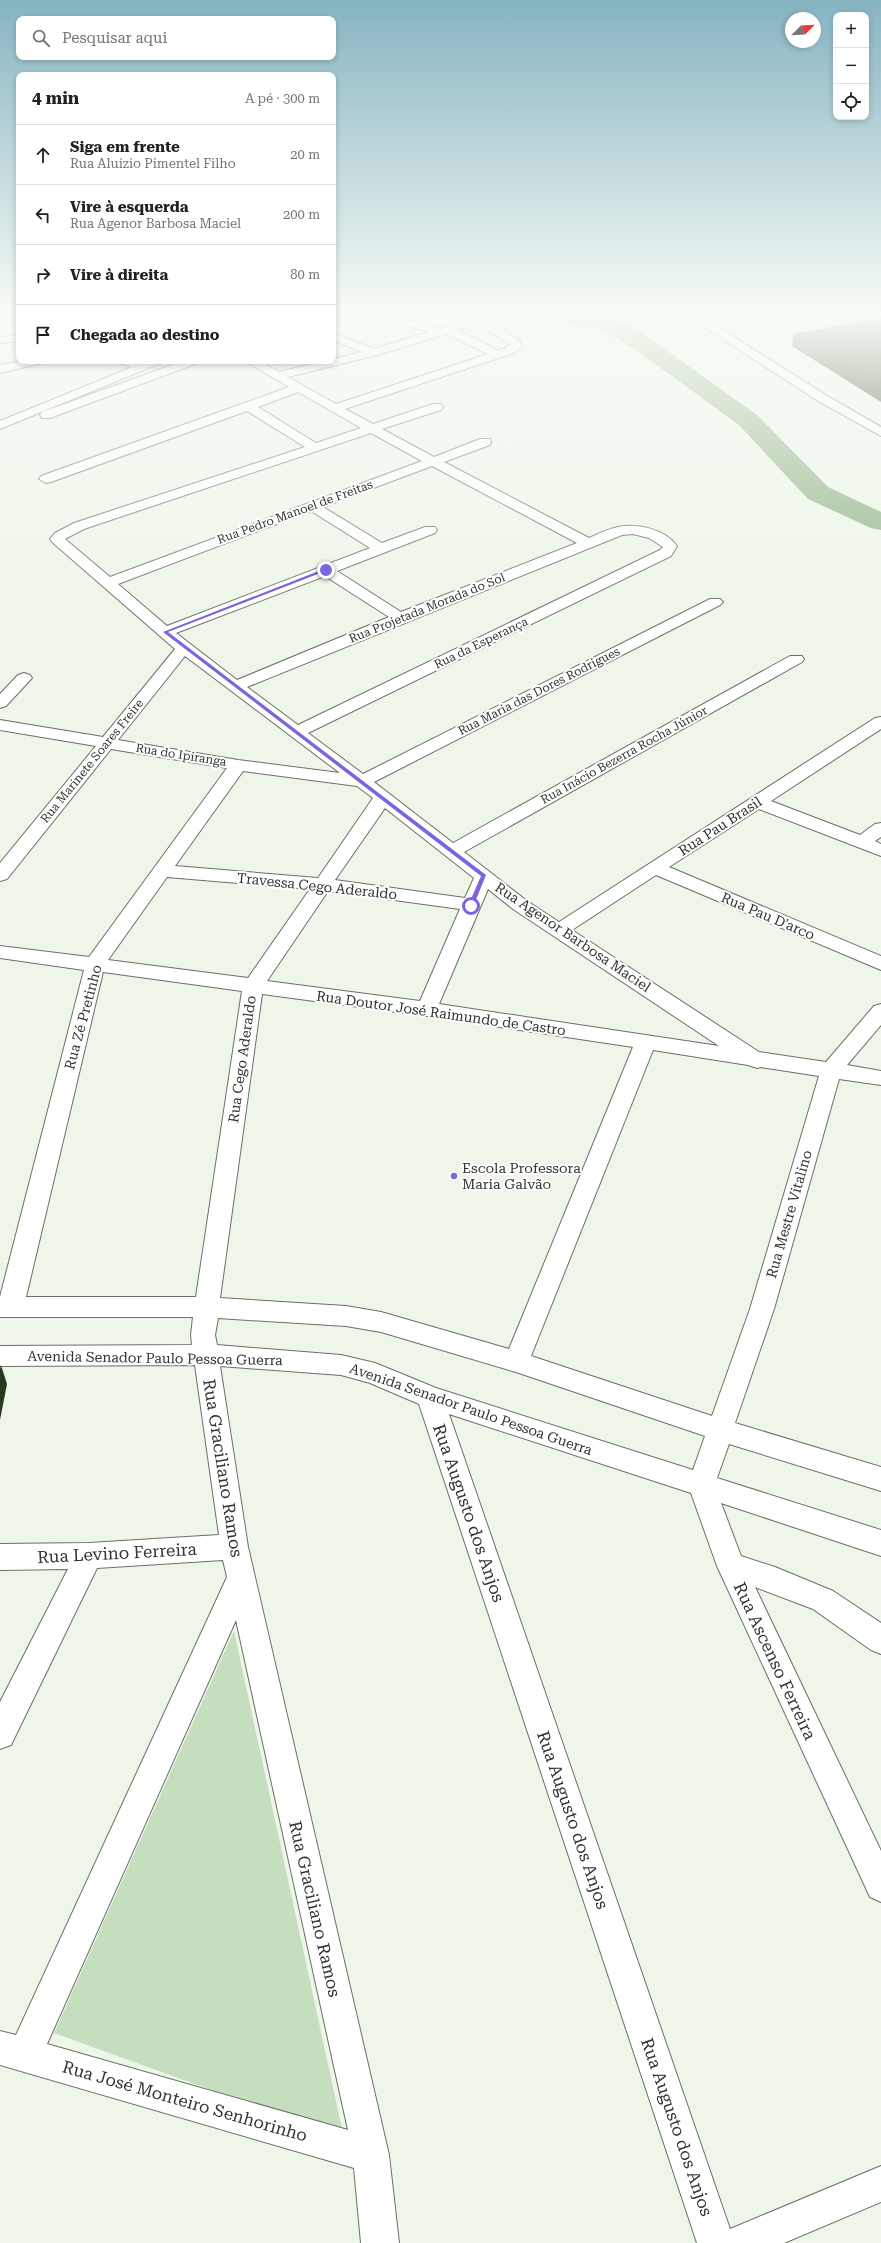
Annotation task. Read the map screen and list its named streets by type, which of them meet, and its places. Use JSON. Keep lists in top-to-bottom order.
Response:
{
  "streets": {
    "street": [
      "Rua Pedro Manoel de Freitas",
      "Rua Projetada Morada do Sol",
      "Rua da Esperança",
      "Rua Maria das Dores Rodrigues",
      "Rua do Ipiranga",
      "Rua Inácio Bezerra Rocha Júnior",
      "Rua Marinete Soares Freire",
      "Rua Pau Brasil",
      "Travessa Cego Aderaldo",
      "Rua Pau D'arco",
      "Rua Agenor Barbosa Maciel",
      "Rua Doutor José Raimundo de Castro",
      "Rua Zé Pretinho",
      "Rua Cego Aderaldo",
      "Rua Mestre Vitalino",
      "Avenida Senador Paulo Pessoa Guerra",
      "Rua Graciliano Ramos",
      "Rua Augusto dos Anjos",
      "Rua Levino Ferreira",
      "Rua Ascenso Ferreira",
      "Rua José Monteiro Senhorinho"
    ]
  },
  "crossings": [
    ["Rua Pedro Manoel de Freitas", "Rua Agenor Barbosa Maciel"],
    ["Rua Projetada Morada do Sol", "Rua da Esperança"],
    ["Rua Projetada Morada do Sol", "Rua Agenor Barbosa Maciel"],
    ["Rua da Esperança", "Rua Agenor Barbosa Maciel"],
    ["Rua Maria das Dores Rodrigues", "Rua do Ipiranga"],
    ["Rua Maria das Dores Rodrigues", "Rua Agenor Barbosa Maciel"],
    ["Rua do Ipiranga", "Rua Marinete Soares Freire"],
    ["Rua do Ipiranga", "Rua Agenor Barbosa Maciel"],
    ["Rua do Ipiranga", "Rua Zé Pretinho"],
    ["Rua Inácio Bezerra Rocha Júnior", "Rua Agenor Barbosa Maciel"],
    ["Rua Marinete Soares Freire", "Rua Agenor Barbosa Maciel"],
    ["Rua Pau Brasil", "Rua Pau D'arco"],
    ["Rua Pau Brasil", "Rua Agenor Barbosa Maciel"],
    ["Travessa Cego Aderaldo", "Rua Zé Pretinho"],
    ["Travessa Cego Aderaldo", "Rua Cego Aderaldo"],
    ["Rua Agenor Barbosa Maciel", "Rua Doutor José Raimundo de Castro"],
    ["Rua Agenor Barbosa Maciel", "Rua Cego Aderaldo"],
    ["Rua Doutor José Raimundo de Castro", "Rua Zé Pretinho"],
    ["Rua Doutor José Raimundo de Castro", "Rua Cego Aderaldo"],
    ["Rua Doutor José Raimundo de Castro", "Rua Mestre Vitalino"],
    ["Rua Zé Pretinho", "Avenida Senador Paulo Pessoa Guerra"],
    ["Rua Cego Aderaldo", "Avenida Senador Paulo Pessoa Guerra"],
    ["Rua Cego Aderaldo", "Rua Graciliano Ramos"],
    ["Rua Mestre Vitalino", "Avenida Senador Paulo Pessoa Guerra"],
    ["Avenida Senador Paulo Pessoa Guerra", "Rua Graciliano Ramos"],
    ["Avenida Senador Paulo Pessoa Guerra", "Rua Augusto dos Anjos"],
    ["Avenida Senador Paulo Pessoa Guerra", "Rua Ascenso Ferreira"],
    ["Rua Graciliano Ramos", "Rua Levino Ferreira"],
    ["Rua Graciliano Ramos", "Rua José Monteiro Senhorinho"]
  ],
  "places": ["Escola Professora Maria Galvão"],
  "north": "top right",
  "page": {
    "map_buttons": ["+", "−"],
    "search": "Pesquisar aqui",
    "heading": ["4 min", "A pé · 300 m"],
    "list": [
      ["Siga em frente", "Rua Aluízio Pimentel Filho", "20 m"],
      ["Vire à esquerda", "Rua Agenor Barbosa Maciel", "200 m"],
      ["Vire à direita", "80 m"],
      "Chegada ao destino"
    ]
  }
}
